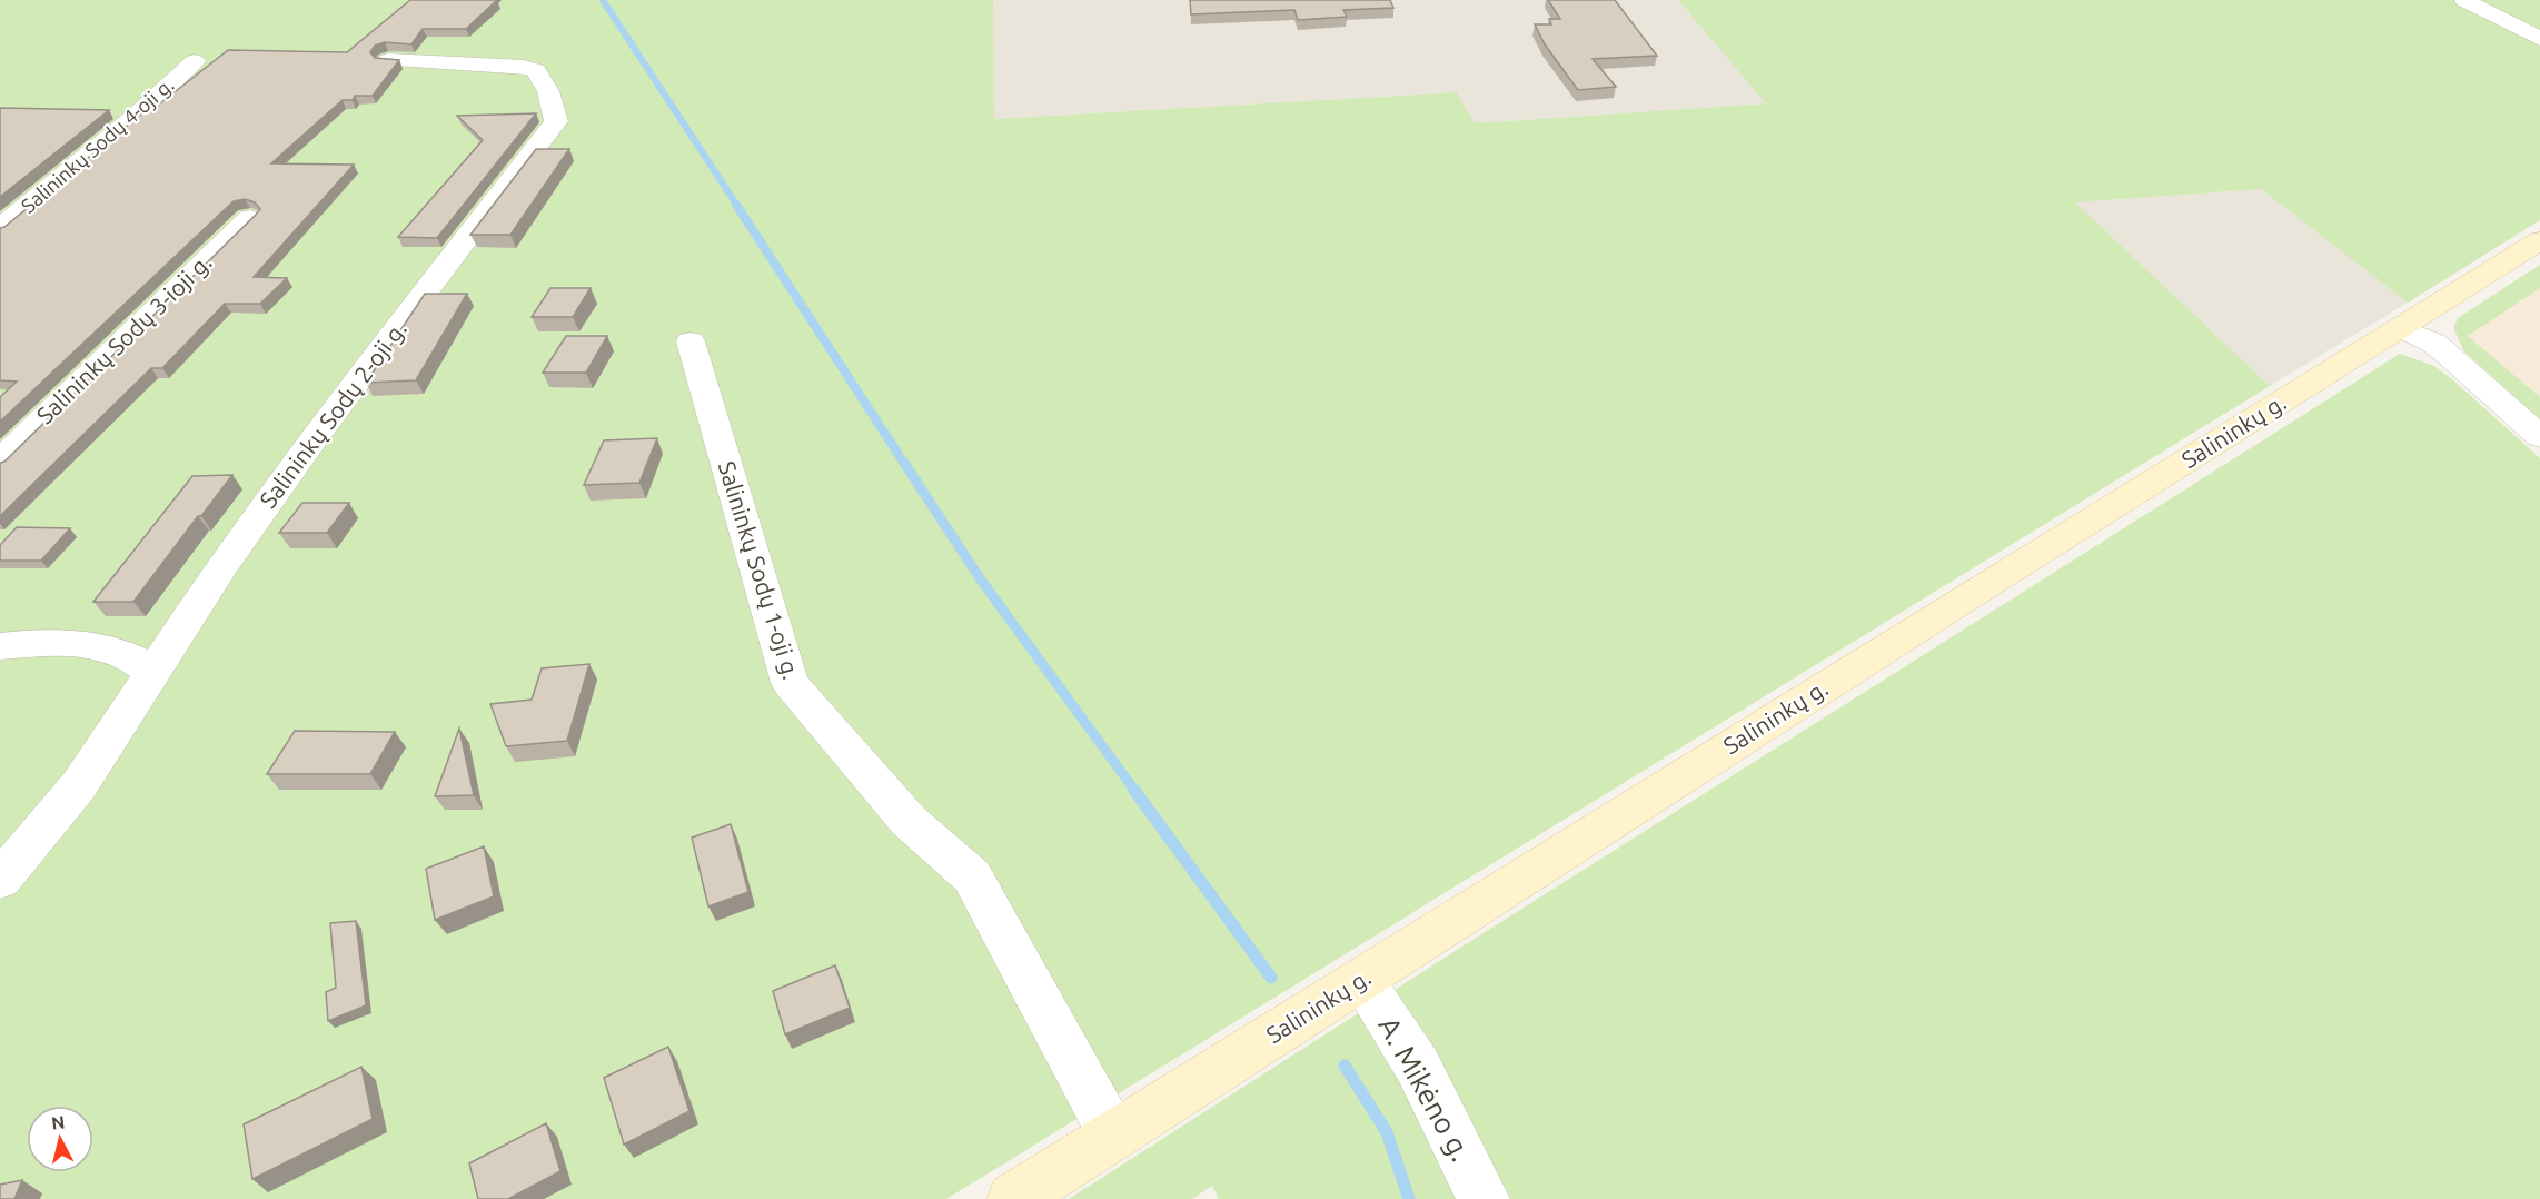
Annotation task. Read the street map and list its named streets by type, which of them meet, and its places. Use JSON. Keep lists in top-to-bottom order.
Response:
{
  "streets": {
    "main road": ["Salininkų g."],
    "street": [
      "Salininkų Sodų 4-oji g.",
      "Salininkų Sodų 3-ioji g.",
      "Salininkų Sodų 2-oji g.",
      "Salininkų Sodų 1-oji g.",
      "A. Mikėno g."
    ]
  },
  "crossings": [
    ["Salininkų g.", "Salininkų Sodų 1-oji g."],
    ["Salininkų g.", "A. Mikėno g."]
  ],
  "north": "top"
}
